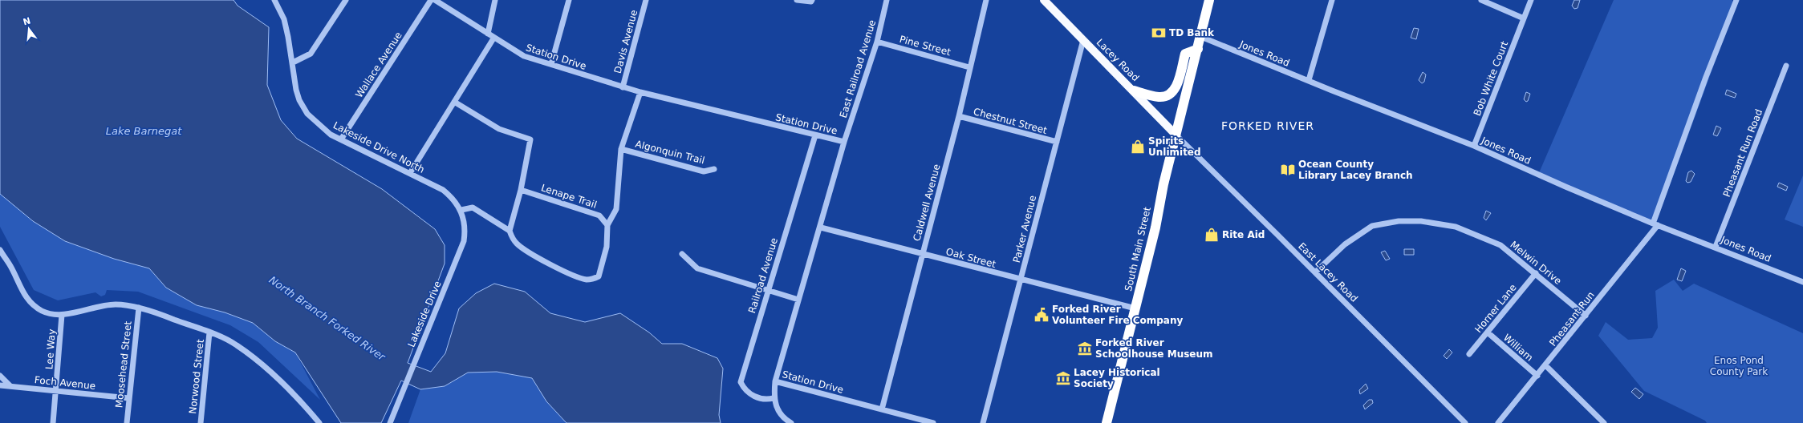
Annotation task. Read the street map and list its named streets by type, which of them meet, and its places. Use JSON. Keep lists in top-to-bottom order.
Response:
{
  "streets": {
    "highway": ["South Main Street"],
    "main road": ["Lacey Road"],
    "street": [
      "Davis Avenue",
      "Pine Street",
      "Jones Road",
      "Station Drive",
      "Wallace Avenue",
      "East Railroad Avenue",
      "Bob White Court",
      "Chestnut Street",
      "Lakeside Drive North",
      "Algonquin Trail",
      "Pheasant Run Road",
      "Lenape Trail",
      "Caldwell Avenue",
      "Parker Avenue",
      "Oak Street",
      "Melwin Drive",
      "East Lacey Road",
      "Railroad Avenue",
      "Horner Lane",
      "Lakeside Drive",
      "Pheasant Run",
      "William",
      "Lee Way",
      "Moosehead Street",
      "Norwood Street",
      "Foch Avenue"
    ]
  },
  "crossings": [
    ["Davis Avenue", "Station Drive"],
    ["Pine Street", "East Railroad Avenue"],
    ["Pine Street", "Caldwell Avenue"],
    ["Jones Road", "Bob White Court"],
    ["Jones Road", "Pheasant Run Road"],
    ["Jones Road", "South Main Street"],
    ["Jones Road", "Pheasant Run"],
    ["Station Drive", "East Railroad Avenue"],
    ["Station Drive", "Caldwell Avenue"],
    ["Station Drive", "Oak Street"],
    ["Station Drive", "Railroad Avenue"],
    ["Lacey Road", "Parker Avenue"],
    ["Lacey Road", "South Main Street"],
    ["Lacey Road", "East Lacey Road"],
    ["Wallace Avenue", "Lakeside Drive North"],
    ["Chestnut Street", "Caldwell Avenue"],
    ["Chestnut Street", "Parker Avenue"],
    ["Lakeside Drive North", "Lakeside Drive"],
    ["Caldwell Avenue", "Oak Street"],
    ["Parker Avenue", "Oak Street"],
    ["South Main Street", "Oak Street"],
    ["South Main Street", "East Lacey Road"],
    ["Melwin Drive", "East Lacey Road"],
    ["Melwin Drive", "Horner Lane"],
    ["Melwin Drive", "Pheasant Run"],
    ["Horner Lane", "William"],
    ["Pheasant Run", "William"],
    ["Lee Way", "Foch Avenue"],
    ["Moosehead Street", "Foch Avenue"]
  ],
  "districts": ["FORKED RIVER"],
  "water": ["Lake Barnegat", "North Branch Forked River"],
  "parks": ["Enos Pond County Park"],
  "places": {
    "bank": ["TD Bank"],
    "shop": ["Spirits Unlimited", "Rite Aid"],
    "library": ["Ocean County Library Lacey Branch"],
    "public building": ["Forked River Volunteer Fire Company"],
    "museum": ["Forked River Schoolhouse Museum", "Lacey Historical Society"]
  },
  "north": "top"
}
